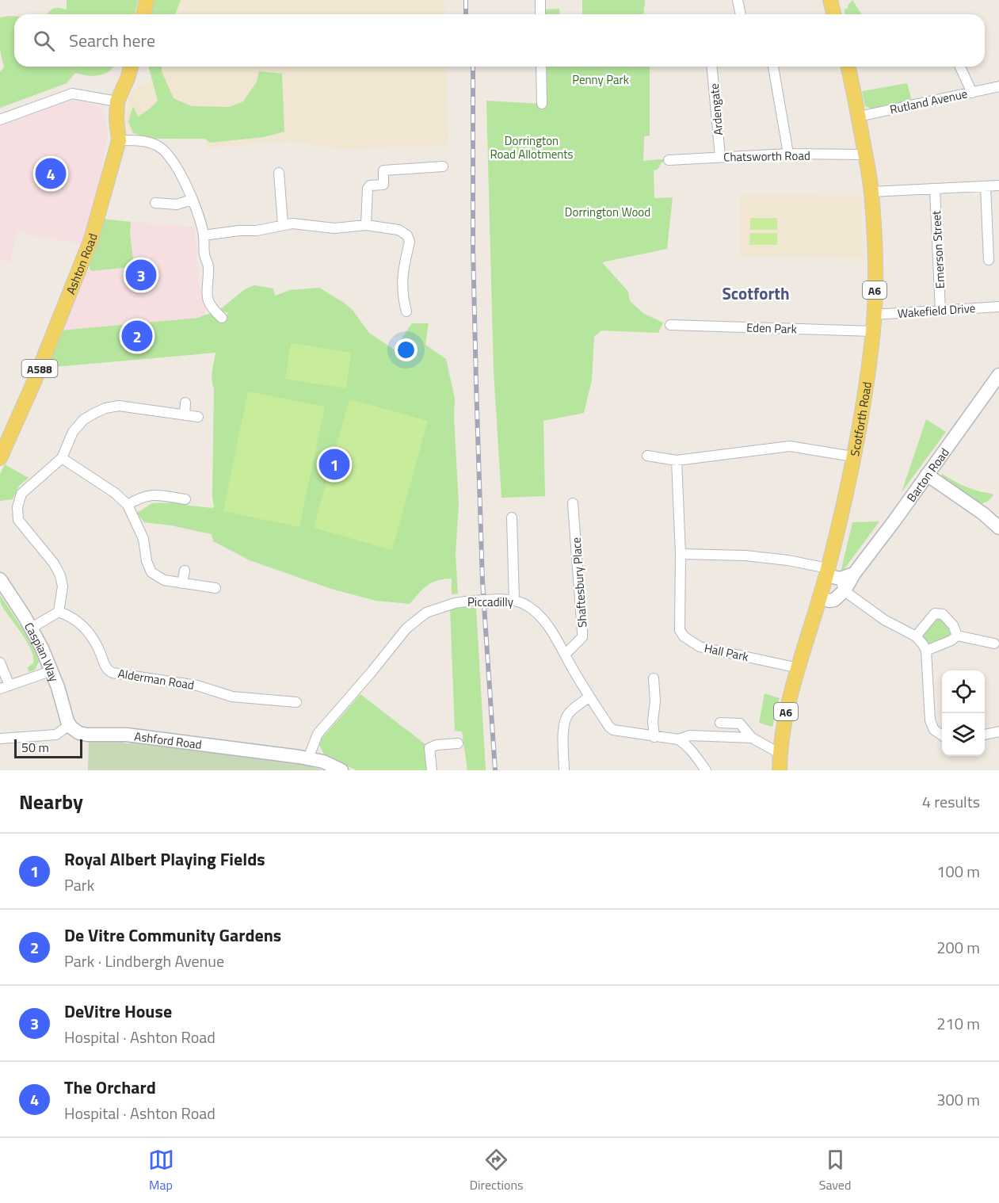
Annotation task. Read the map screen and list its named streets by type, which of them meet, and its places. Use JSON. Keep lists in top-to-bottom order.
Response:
{
  "streets": {
    "main road": [
      "Ashton Road",
      "A6",
      "A588",
      "Scotforth Road"
    ],
    "street": [
      "Rutland Avenue",
      "Ardengate",
      "Chatsworth Road",
      "Emerson Street",
      "Wakefield Drive",
      "Eden Park",
      "Barton Road",
      "Shaftesbury Place",
      "Piccadilly",
      "Caspian Way",
      "Hall Park",
      "Alderman Road",
      "Ashford Road"
    ]
  },
  "crossings": [
    ["Rutland Avenue", "Scotforth Road"],
    ["Ardengate", "Chatsworth Road"],
    ["Chatsworth Road", "Scotforth Road"],
    ["Emerson Street", "Wakefield Drive"],
    ["Wakefield Drive", "Scotforth Road"],
    ["Eden Park", "Scotforth Road"],
    ["Scotforth Road", "Barton Road"],
    ["Scotforth Road", "Piccadilly"],
    ["Scotforth Road", "Hall Park"],
    ["Shaftesbury Place", "Piccadilly"],
    ["Piccadilly", "Ashford Road"],
    ["Caspian Way", "Ashford Road"]
  ],
  "districts": ["Scotforth"],
  "parks": ["Penny Park", "Dorrington Road Allotments", "Dorrington Wood"],
  "scale_bar": "50 m",
  "page": {
    "search": "Search here",
    "pins": [
      "4",
      "3",
      "2",
      "1"
    ],
    "scale": "50 m",
    "heading": ["Nearby", "4 results"],
    "list": [
      {
        "mark": "1",
        "name": "Royal Albert Playing Fields",
        "note": "Park",
        "value": "100 m"
      },
      {
        "mark": "2",
        "name": "De Vitre Community Gardens",
        "note": "Park · Lindbergh Avenue",
        "value": "200 m"
      },
      {
        "mark": "3",
        "name": "DeVitre House",
        "note": "Hospital · Ashton Road",
        "value": "210 m"
      },
      {
        "mark": "4",
        "name": "The Orchard",
        "note": "Hospital · Ashton Road",
        "value": "300 m"
      }
    ],
    "nav": ["Map", "Directions", "Saved"]
  }
}
